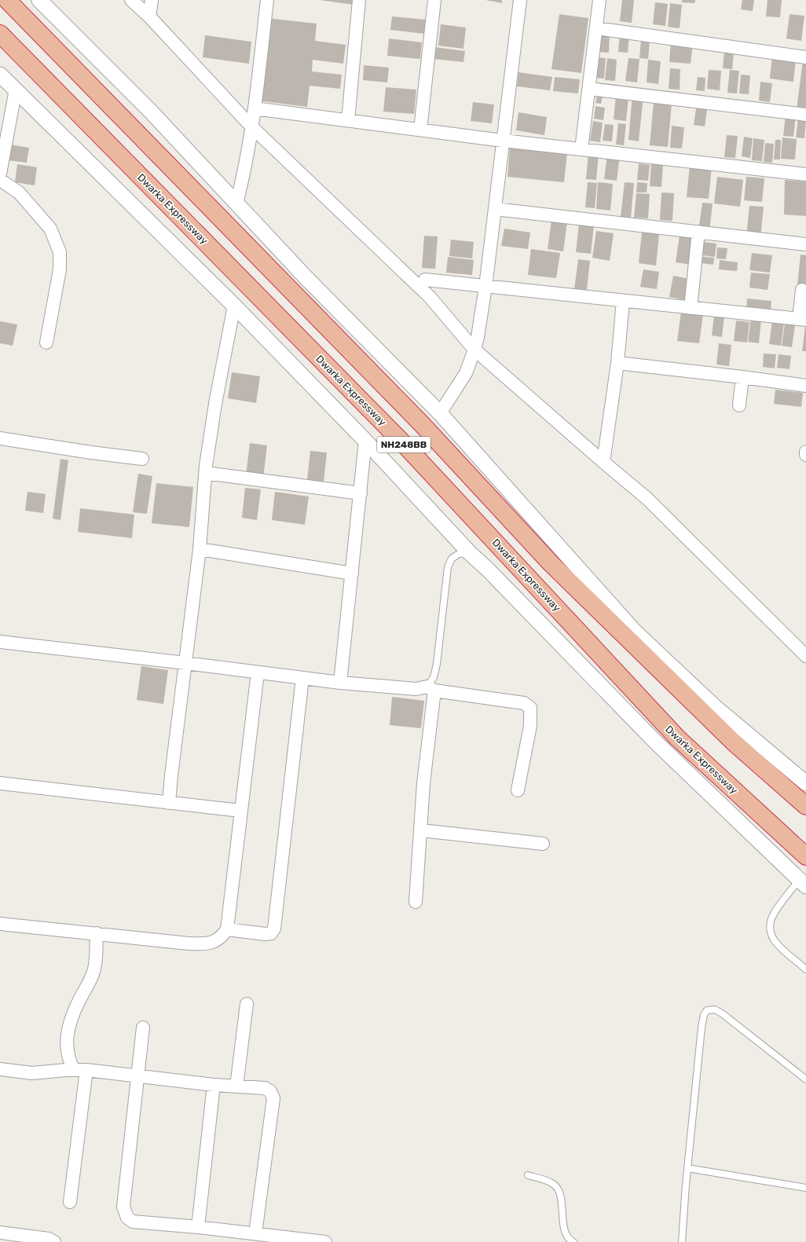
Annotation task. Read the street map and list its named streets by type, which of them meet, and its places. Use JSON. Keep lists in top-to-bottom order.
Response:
{
  "streets": {
    "highway": ["Dwarka Expressway", "NH248BB"]
  }
}
